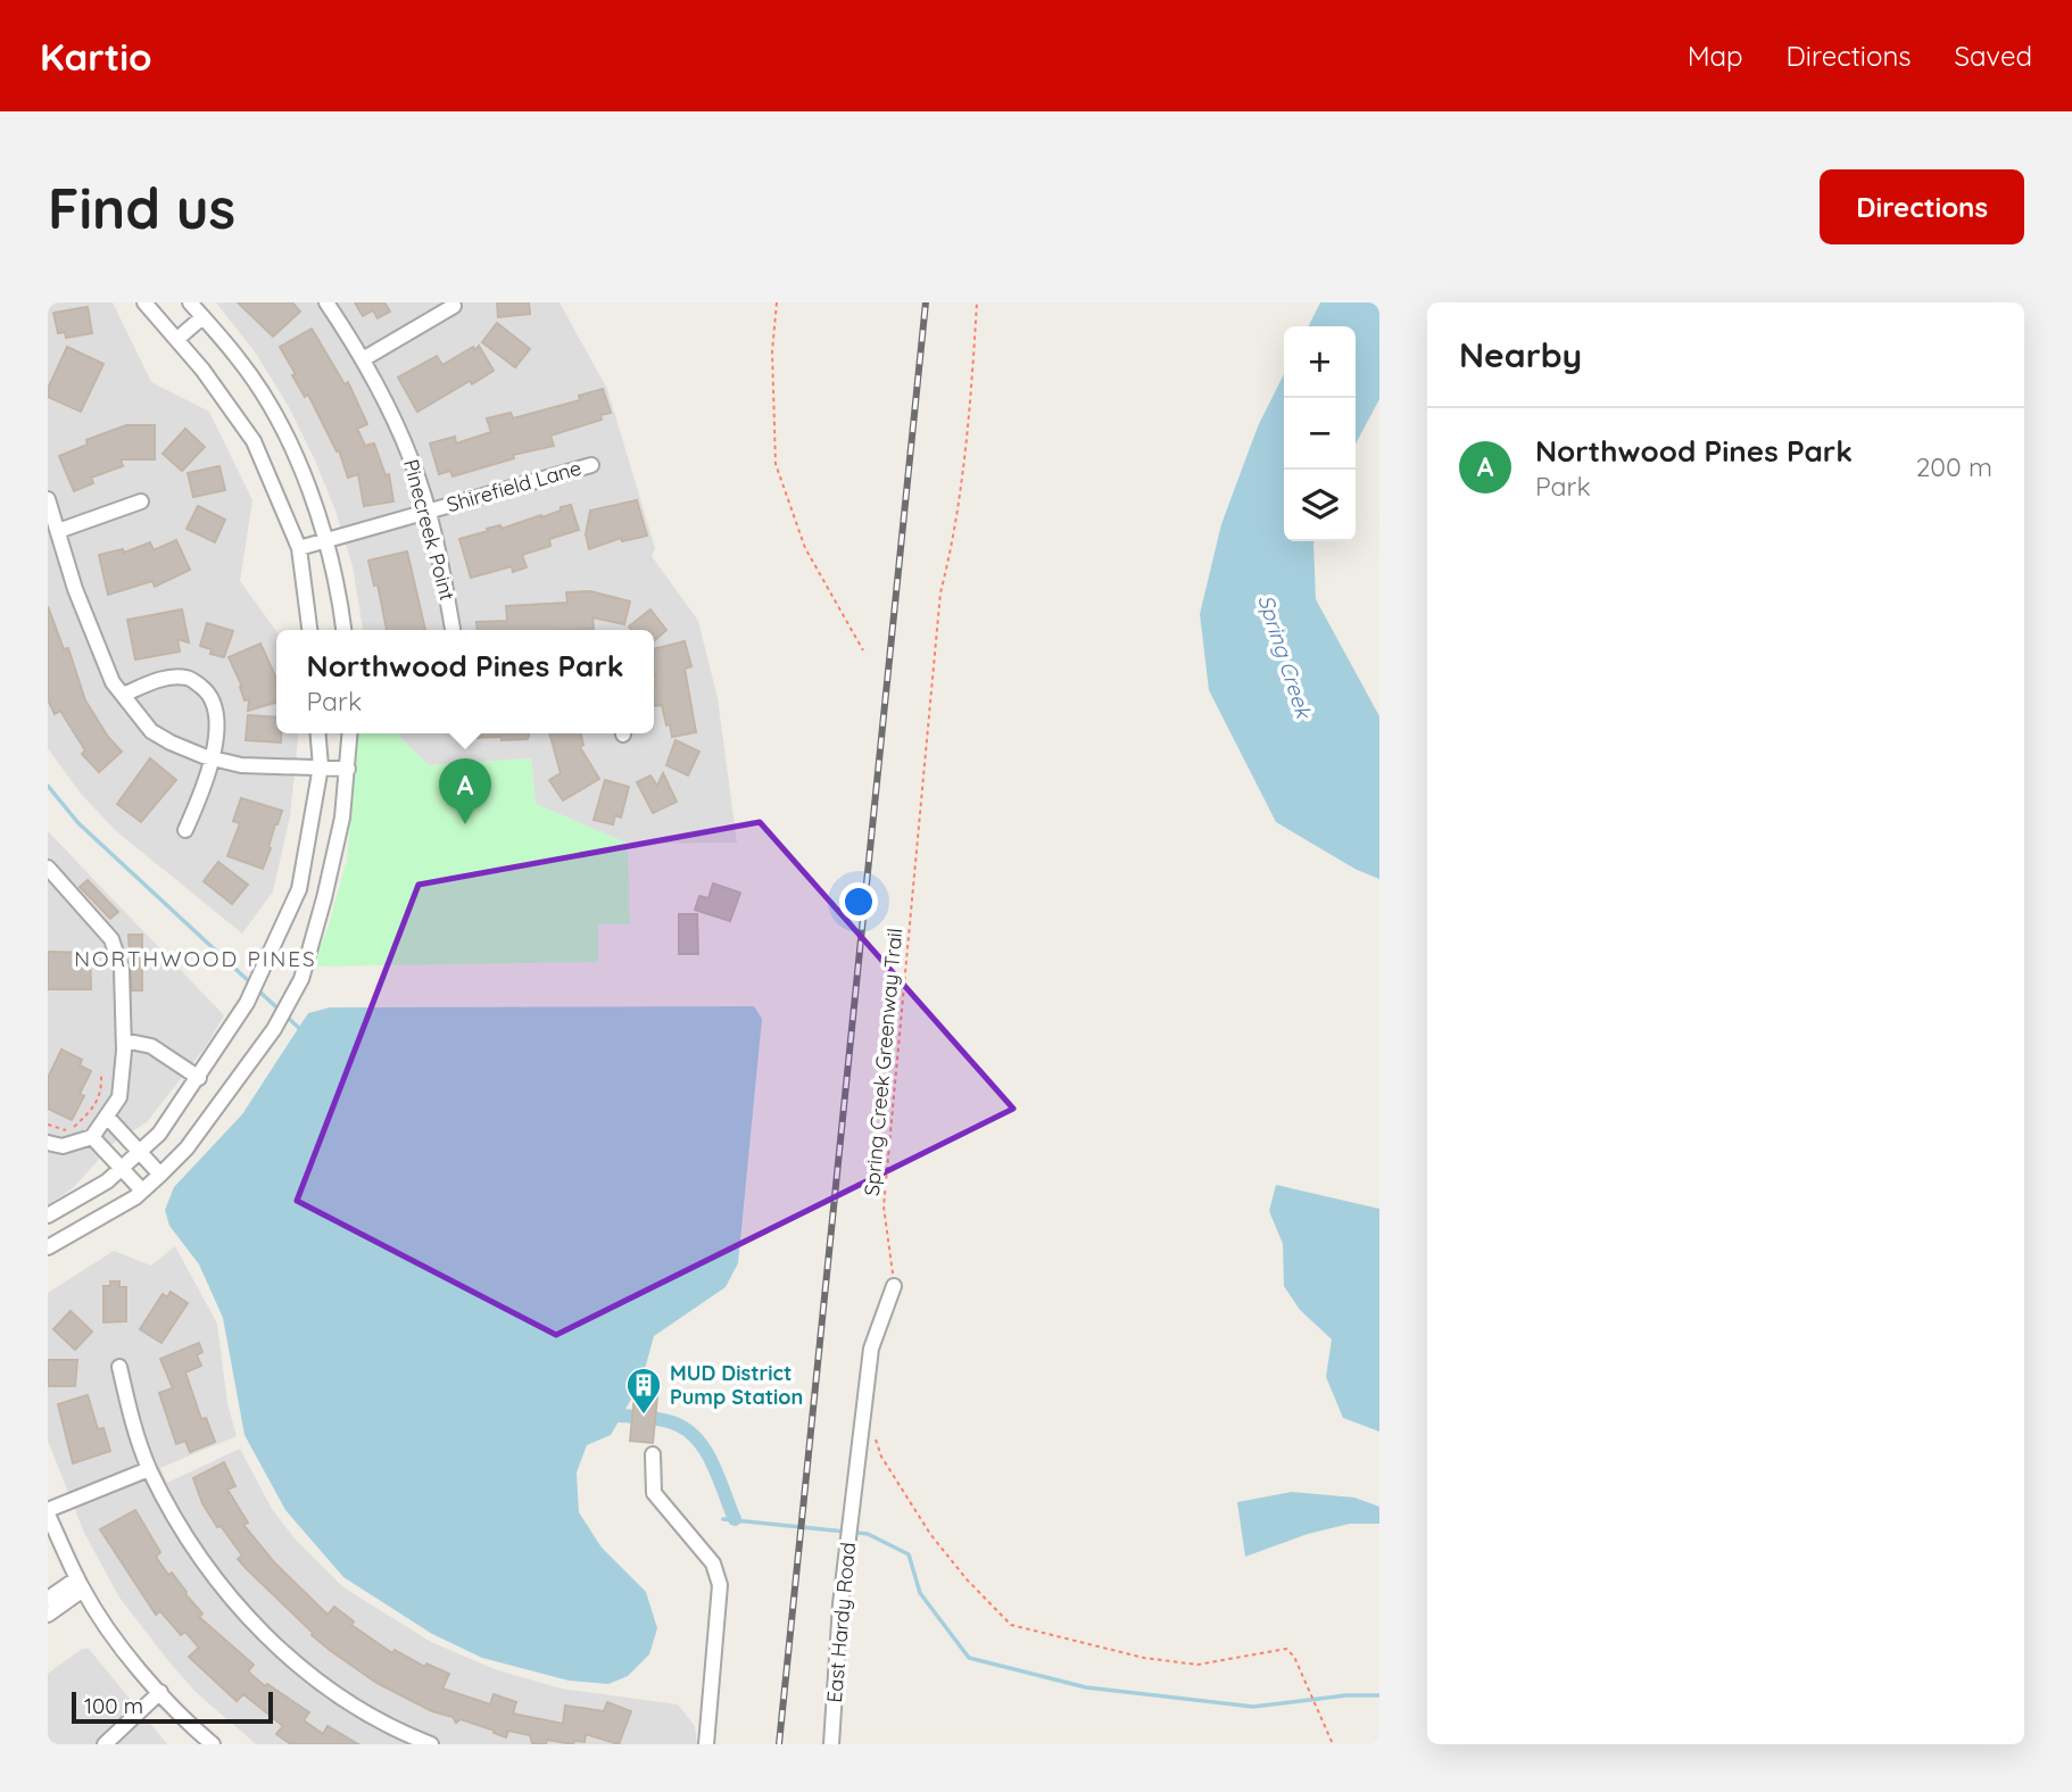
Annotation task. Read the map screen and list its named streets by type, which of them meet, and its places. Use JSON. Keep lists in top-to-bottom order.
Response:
{
  "streets": {
    "street": ["Shirefield Lane", "Pinecreek Point", "East Hardy Road"],
    "path": ["Spring Creek Greenway Trail"]
  },
  "crossings": [
    ["Shirefield Lane", "Pinecreek Point"],
    ["Spring Creek Greenway Trail", "East Hardy Road"]
  ],
  "districts": ["NORTHWOOD PINES"],
  "water": ["Spring Creek"],
  "places": {
    "building": ["MUD District Pump Station"]
  },
  "scale_bar": "100 m",
  "page": {
    "header": "Kartio",
    "nav": ["Map", "Directions", "Saved"],
    "buttons": "Directions",
    "title": "Find us",
    "heading": "Nearby",
    "map_buttons": ["+", "−"],
    "list": [
      {
        "mark": "A",
        "name": "Northwood Pines Park",
        "note": "Park",
        "value": "200 m"
      }
    ],
    "popup": ["Northwood Pines Park", "Park"],
    "pins": "A",
    "scale": "100 m"
  }
}
